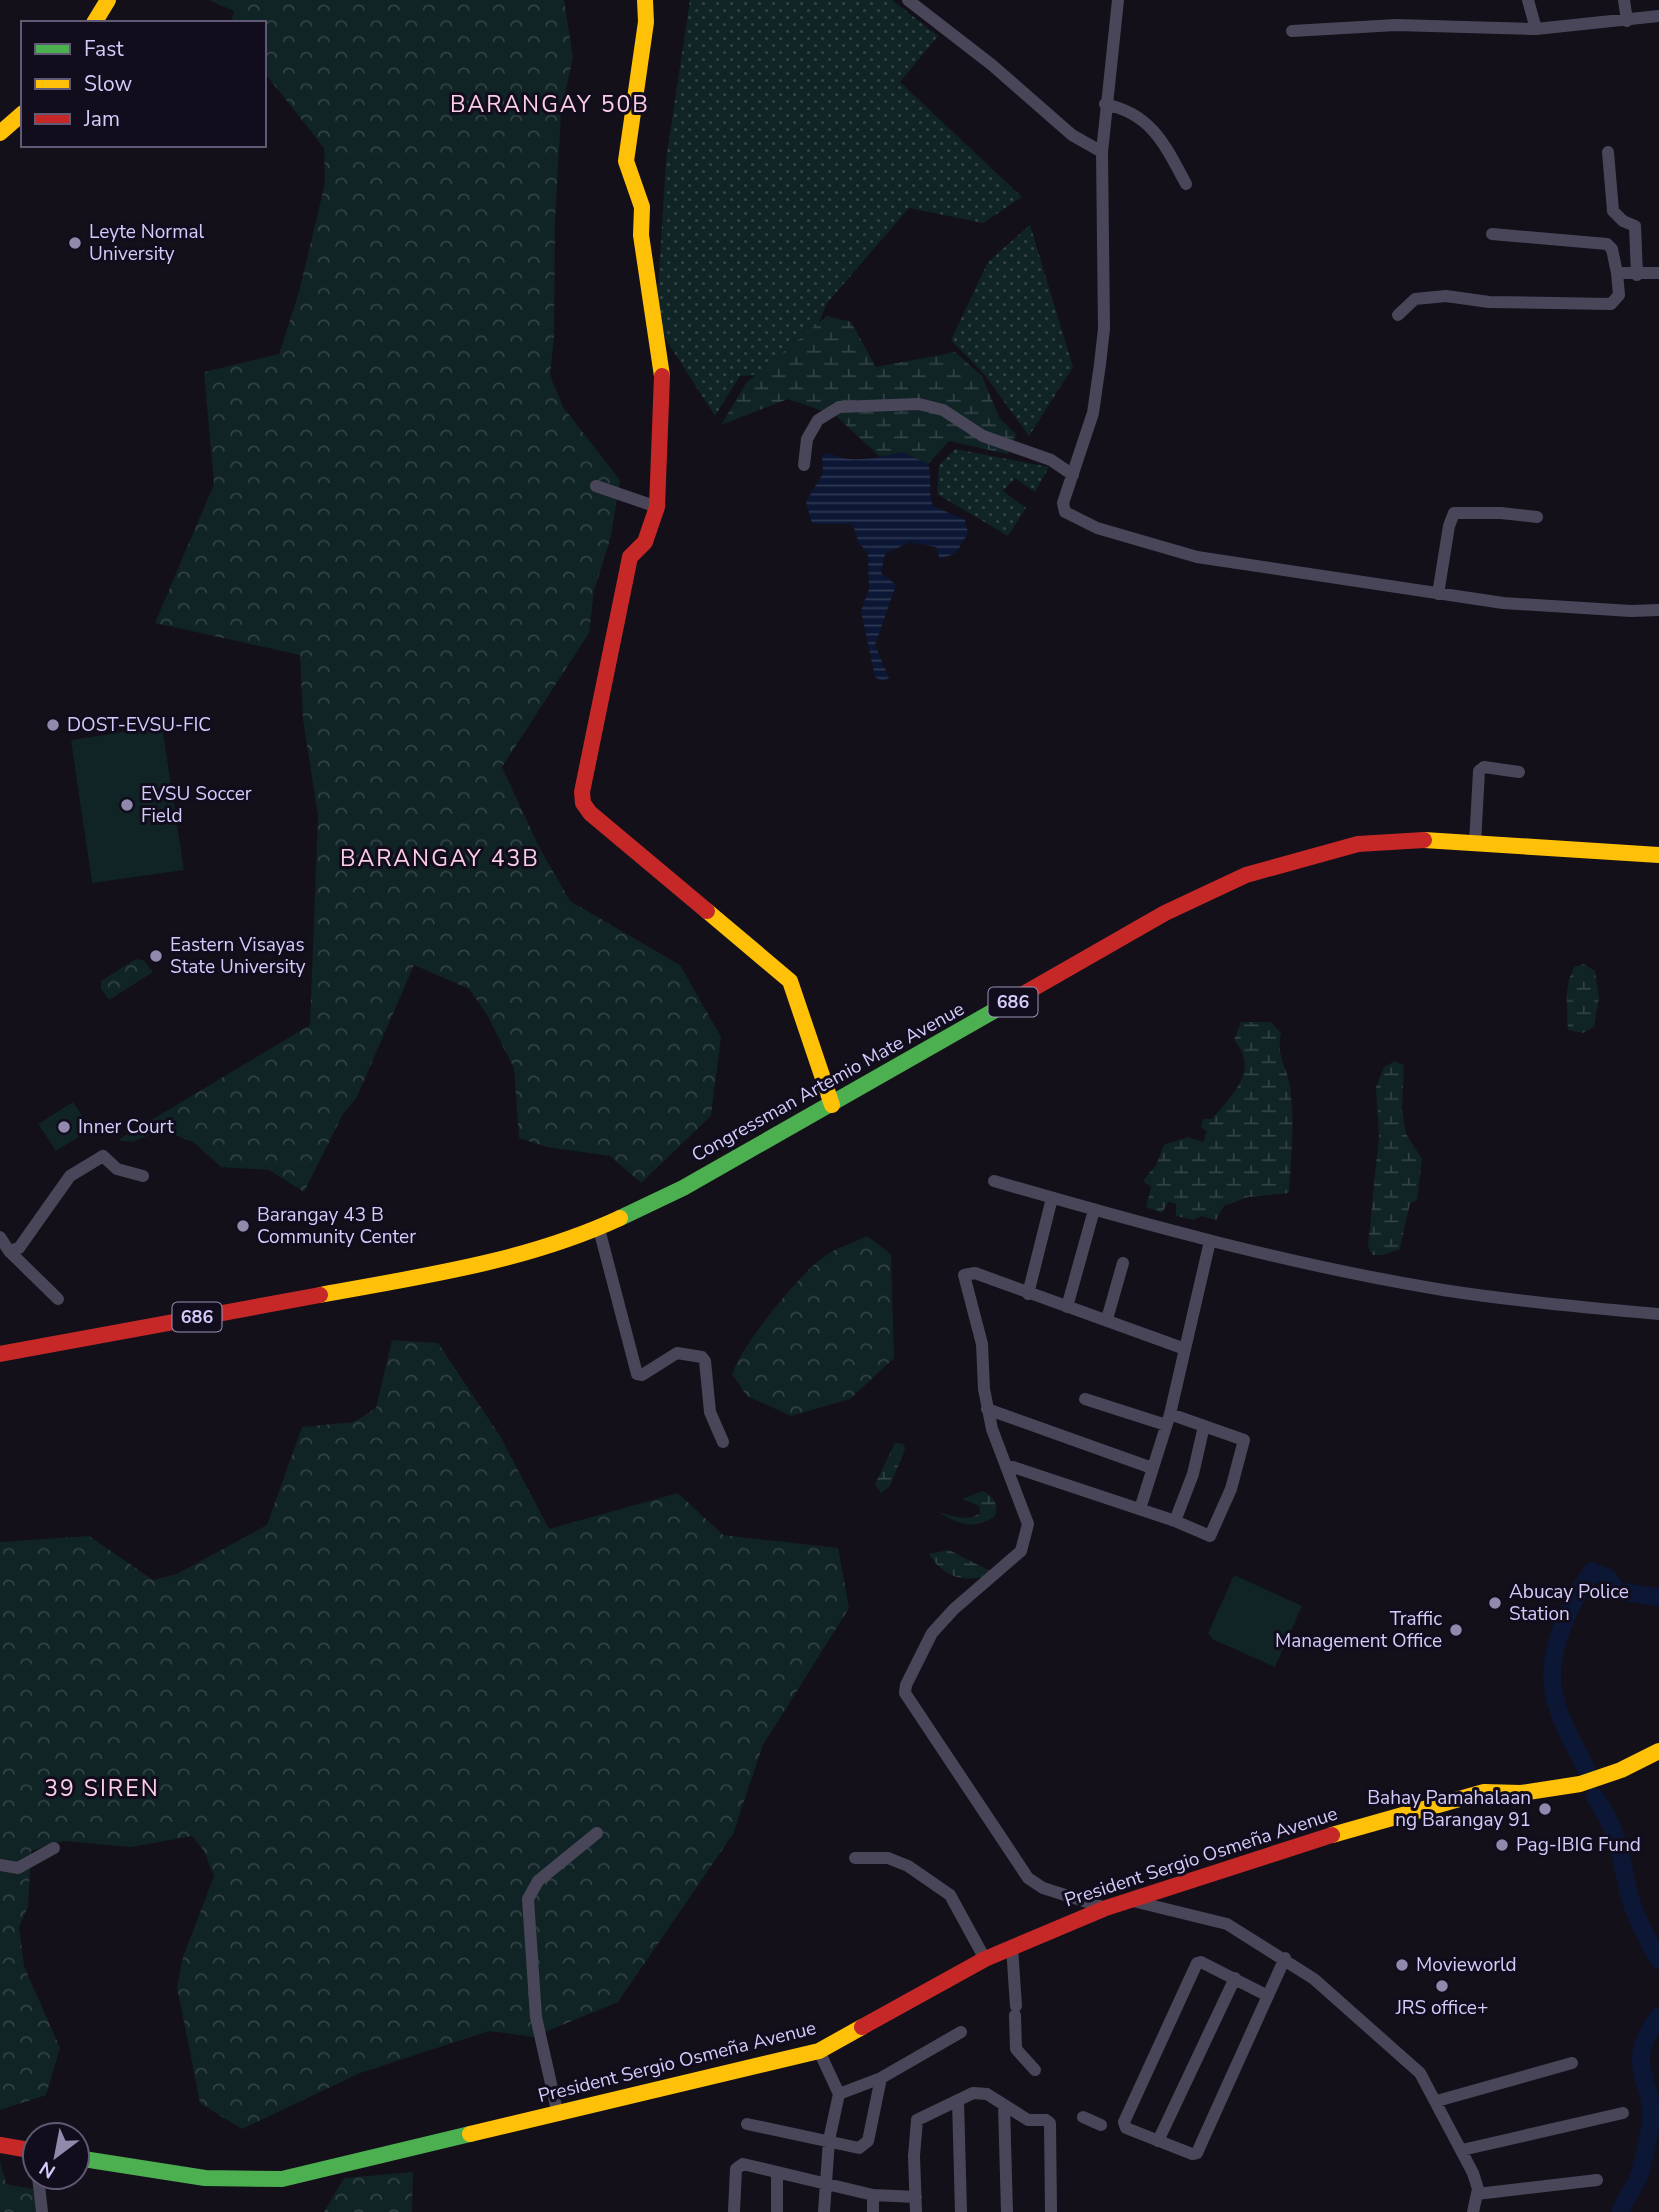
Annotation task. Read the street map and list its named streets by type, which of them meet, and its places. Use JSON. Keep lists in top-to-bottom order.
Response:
{
  "streets": {
    "main road": ["686", "Congressman Artemio Mate Avenue", "President Sergio Osmeña Avenue"]
  },
  "districts": ["BARANGAY 50B", "BARANGAY 43B", "39 SIREN"],
  "places": [
    "Leyte Normal University",
    "DOST-EVSU-FIC",
    "EVSU Soccer Field",
    "Eastern Visayas State University",
    "Inner Court",
    "Barangay 43 B Community Center",
    "Abucay Police Station",
    "Traffic Management Office",
    "Bahay Pamahalaan ng Barangay 91",
    "Pag-IBIG Fund",
    "Movieworld",
    "JRS office+"
  ],
  "legend": ["Fast", "Slow", "Jam"],
  "north": "bottom left"
}
